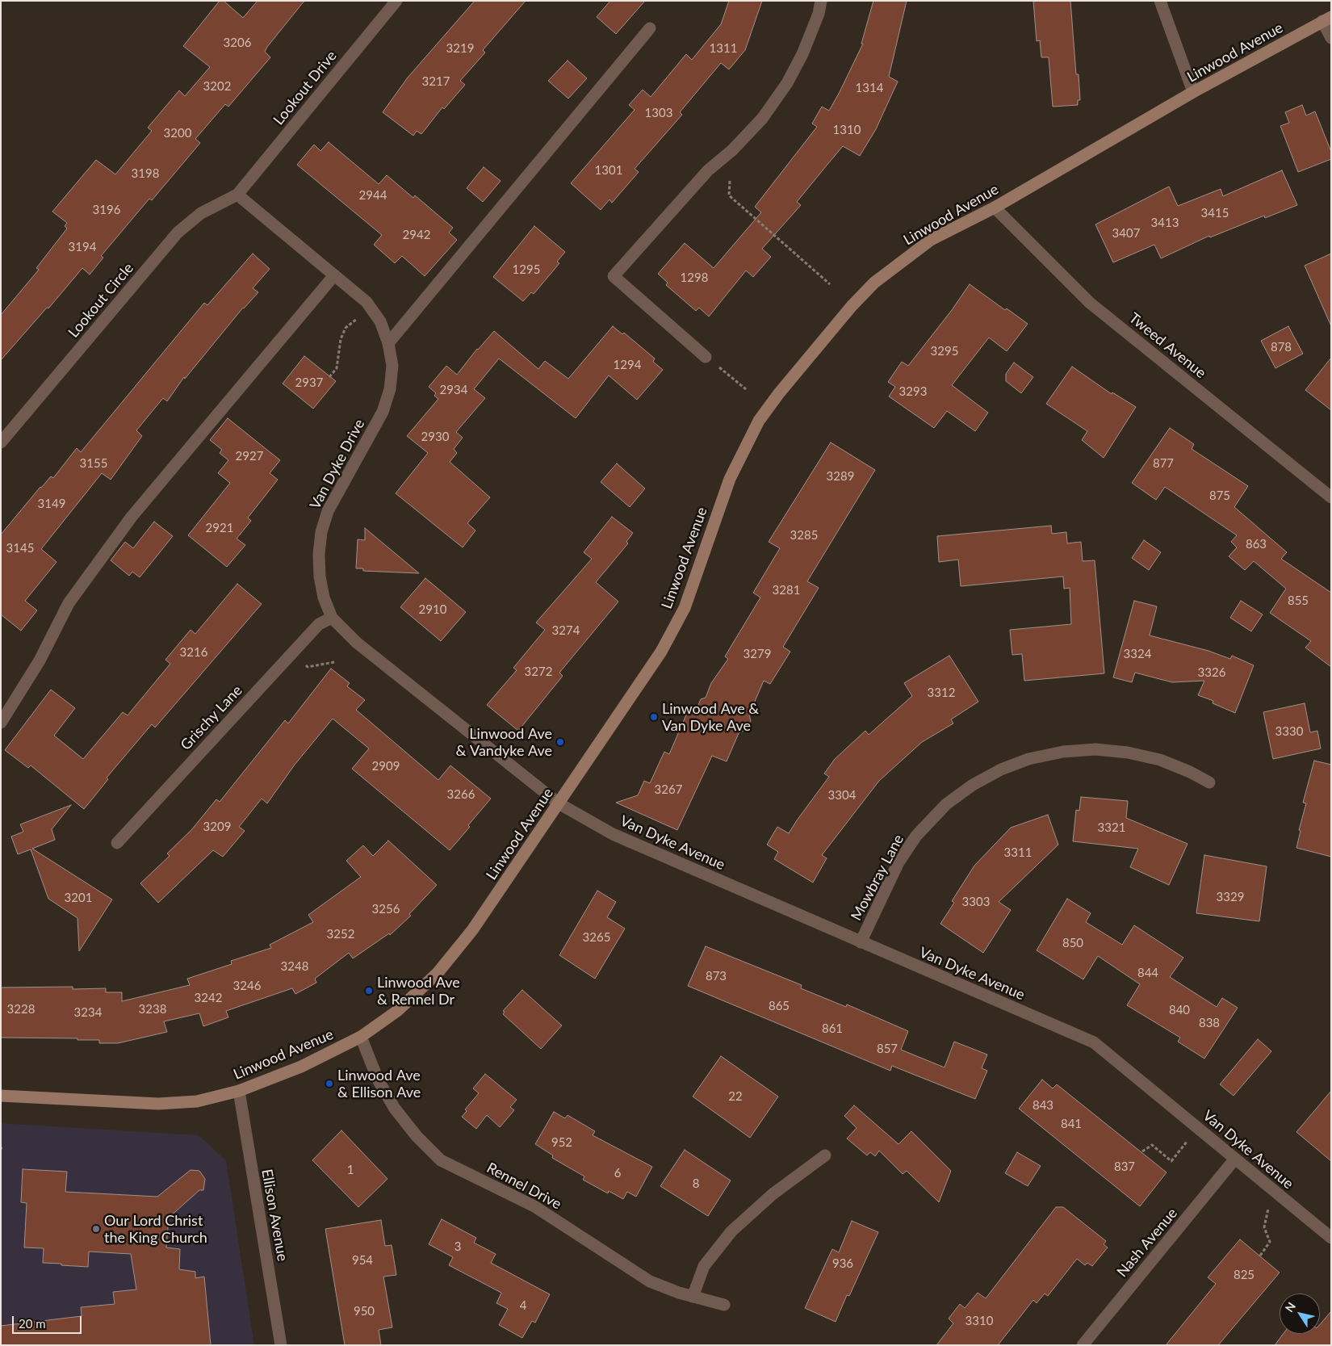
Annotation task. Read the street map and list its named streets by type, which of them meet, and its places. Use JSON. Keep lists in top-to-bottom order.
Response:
{
  "streets": {
    "main road": ["Linwood Avenue"],
    "street": [
      "Lookout Drive",
      "Lookout Circle",
      "Tweed Avenue",
      "Van Dyke Drive",
      "Grischy Lane",
      "Van Dyke Avenue",
      "Mowbray Lane",
      "Rennel Drive",
      "Ellison Avenue",
      "Nash Avenue"
    ]
  },
  "crossings": [
    ["Linwood Avenue", "Tweed Avenue"],
    ["Linwood Avenue", "Van Dyke Drive"],
    ["Linwood Avenue", "Van Dyke Avenue"],
    ["Linwood Avenue", "Rennel Drive"],
    ["Linwood Avenue", "Ellison Avenue"],
    ["Lookout Drive", "Lookout Circle"],
    ["Lookout Drive", "Van Dyke Drive"],
    ["Lookout Circle", "Van Dyke Drive"],
    ["Van Dyke Drive", "Grischy Lane"],
    ["Van Dyke Drive", "Van Dyke Avenue"],
    ["Van Dyke Avenue", "Mowbray Lane"],
    ["Van Dyke Avenue", "Nash Avenue"]
  ],
  "places": [
    "Linwood Ave & Van Dyke Ave",
    "Linwood Ave & Vandyke Ave",
    "Linwood Ave & Rennel Dr",
    "Linwood Ave & Ellison Ave",
    "Our Lord Christ the King Church"
  ],
  "house_numbers": [
    "3206",
    "3219",
    "1311",
    "3217",
    "3202",
    "1314",
    "1303",
    "1310",
    "3200",
    "1301",
    "3198",
    "2944",
    "3196",
    "3415",
    "3413",
    "3407",
    "2942",
    "3194",
    "1295",
    "1298",
    "878",
    "3295",
    "1294",
    "2937",
    "2934",
    "3293",
    "2930",
    "2927",
    "3155",
    "877",
    "3289",
    "875",
    "3149",
    "2921",
    "3285",
    "863",
    "3145",
    "3281",
    "855",
    "2910",
    "3274",
    "3216",
    "3279",
    "3324",
    "3272",
    "3326",
    "3312",
    "3330",
    "2909",
    "3267",
    "3266",
    "3304",
    "3209",
    "3321",
    "3311",
    "3329",
    "3201",
    "3303",
    "3256",
    "3252",
    "3265",
    "850",
    "3248",
    "844",
    "873",
    "3246",
    "3242",
    "865",
    "3228",
    "3238",
    "840",
    "3234",
    "838",
    "861",
    "857",
    "22",
    "843",
    "841",
    "952",
    "837",
    "1",
    "6",
    "8",
    "3",
    "954",
    "936",
    "825",
    "4",
    "950",
    "3310"
  ],
  "scale_bar": "20 m",
  "north": "top left"
}
